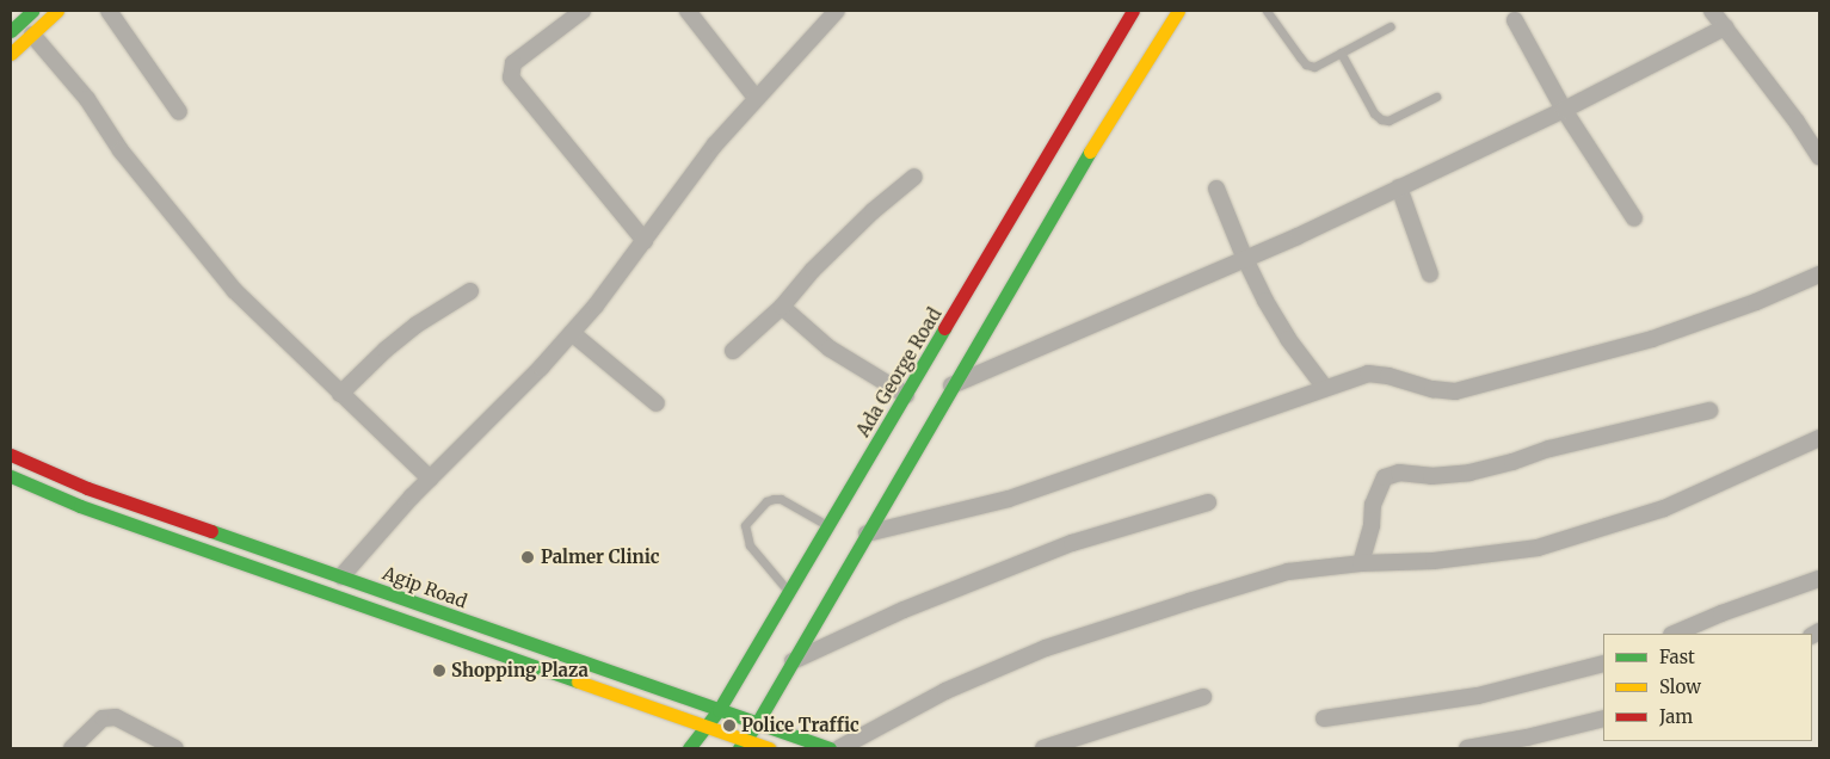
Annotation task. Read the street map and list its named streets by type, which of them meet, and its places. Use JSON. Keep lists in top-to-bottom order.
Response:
{
  "streets": {
    "main road": ["Ada George Road", "Agip Road"]
  },
  "crossings": [
    ["Ada George Road", "Agip Road"]
  ],
  "places": ["Palmer Clinic", "Shopping Plaza", "Police Traffic"],
  "legend": ["Fast", "Slow", "Jam"]
}
